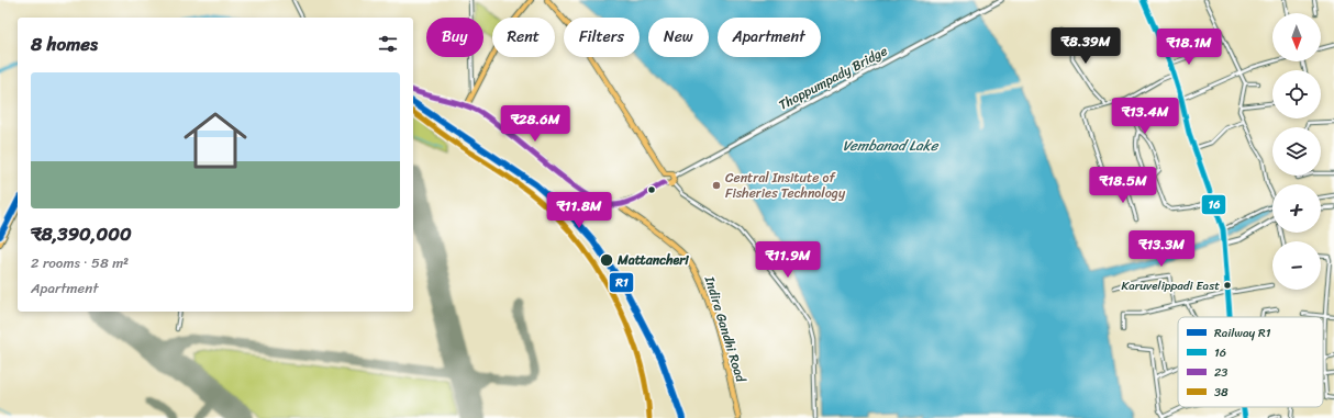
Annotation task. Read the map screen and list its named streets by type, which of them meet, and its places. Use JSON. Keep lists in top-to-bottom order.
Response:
{
  "streets": {
    "highway": ["Indira Gandhi Road"],
    "street": ["Thoppumpady Bridge"]
  },
  "water": ["Vembanad Lake"],
  "places": ["Central Insitute of Fisheries Technology", "Mattancheri", "Karuvelippadi East"],
  "lines": [
    "transit line 16",
    "transit line 23",
    "rail line R1",
    "transit line 38"
  ],
  "legend": [
    "Railway R1",
    "16",
    "23",
    "38"
  ],
  "north": "bottom",
  "page": {
    "map_buttons": ["+", "−"],
    "chip": [
      "Buy",
      "Rent",
      "Filters",
      "New",
      "Apartment"
    ],
    "heading": "8 homes",
    "price": [
      "₹8.39M",
      "₹18.1M",
      "₹13.4M",
      "₹28.6M",
      "₹18.5M",
      "₹11.8M",
      "₹13.3M",
      "₹11.9M"
    ],
    "list": [
      {
        "name": "₹8,390,000",
        "note": "2 rooms · 58 m² · Apartment"
      }
    ]
  }
}
